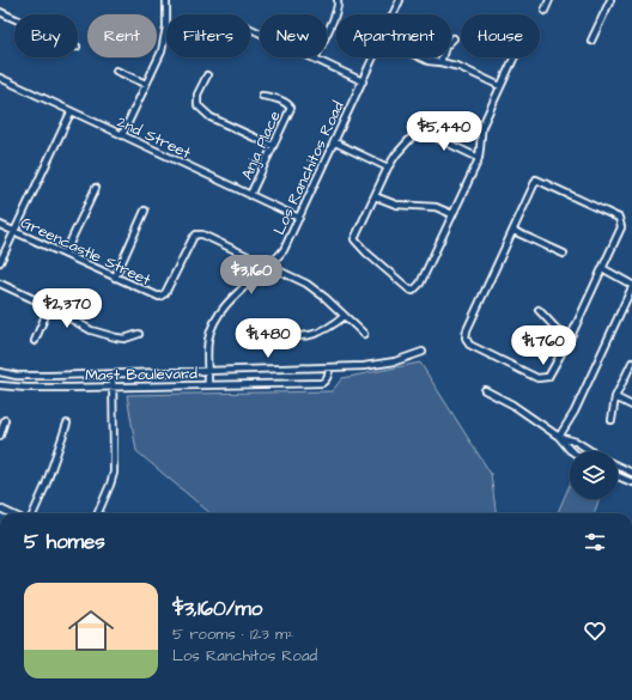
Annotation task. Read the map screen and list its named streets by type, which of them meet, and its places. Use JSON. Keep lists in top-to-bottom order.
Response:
{
  "streets": {
    "street": [
      "2nd Street",
      "Anja Place",
      "Los Ranchitos Road",
      "Greencastle Street",
      "Mast Boulevard"
    ]
  },
  "crossings": [
    ["2nd Street", "Anja Place"],
    ["2nd Street", "Los Ranchitos Road"],
    ["Los Ranchitos Road", "Greencastle Street"],
    ["Los Ranchitos Road", "Mast Boulevard"]
  ],
  "page": {
    "chip": [
      "Buy",
      "Rent",
      "Filters",
      "New",
      "Apartment",
      "House"
    ],
    "price": [
      "$5,440",
      "$3,160",
      "$2,370",
      "$1,480",
      "$1,760"
    ],
    "heading": "5 homes",
    "list": [
      {
        "name": "$3,160/mo",
        "note": "5 rooms · 123 m² · Los Ranchitos Road"
      }
    ]
  }
}
